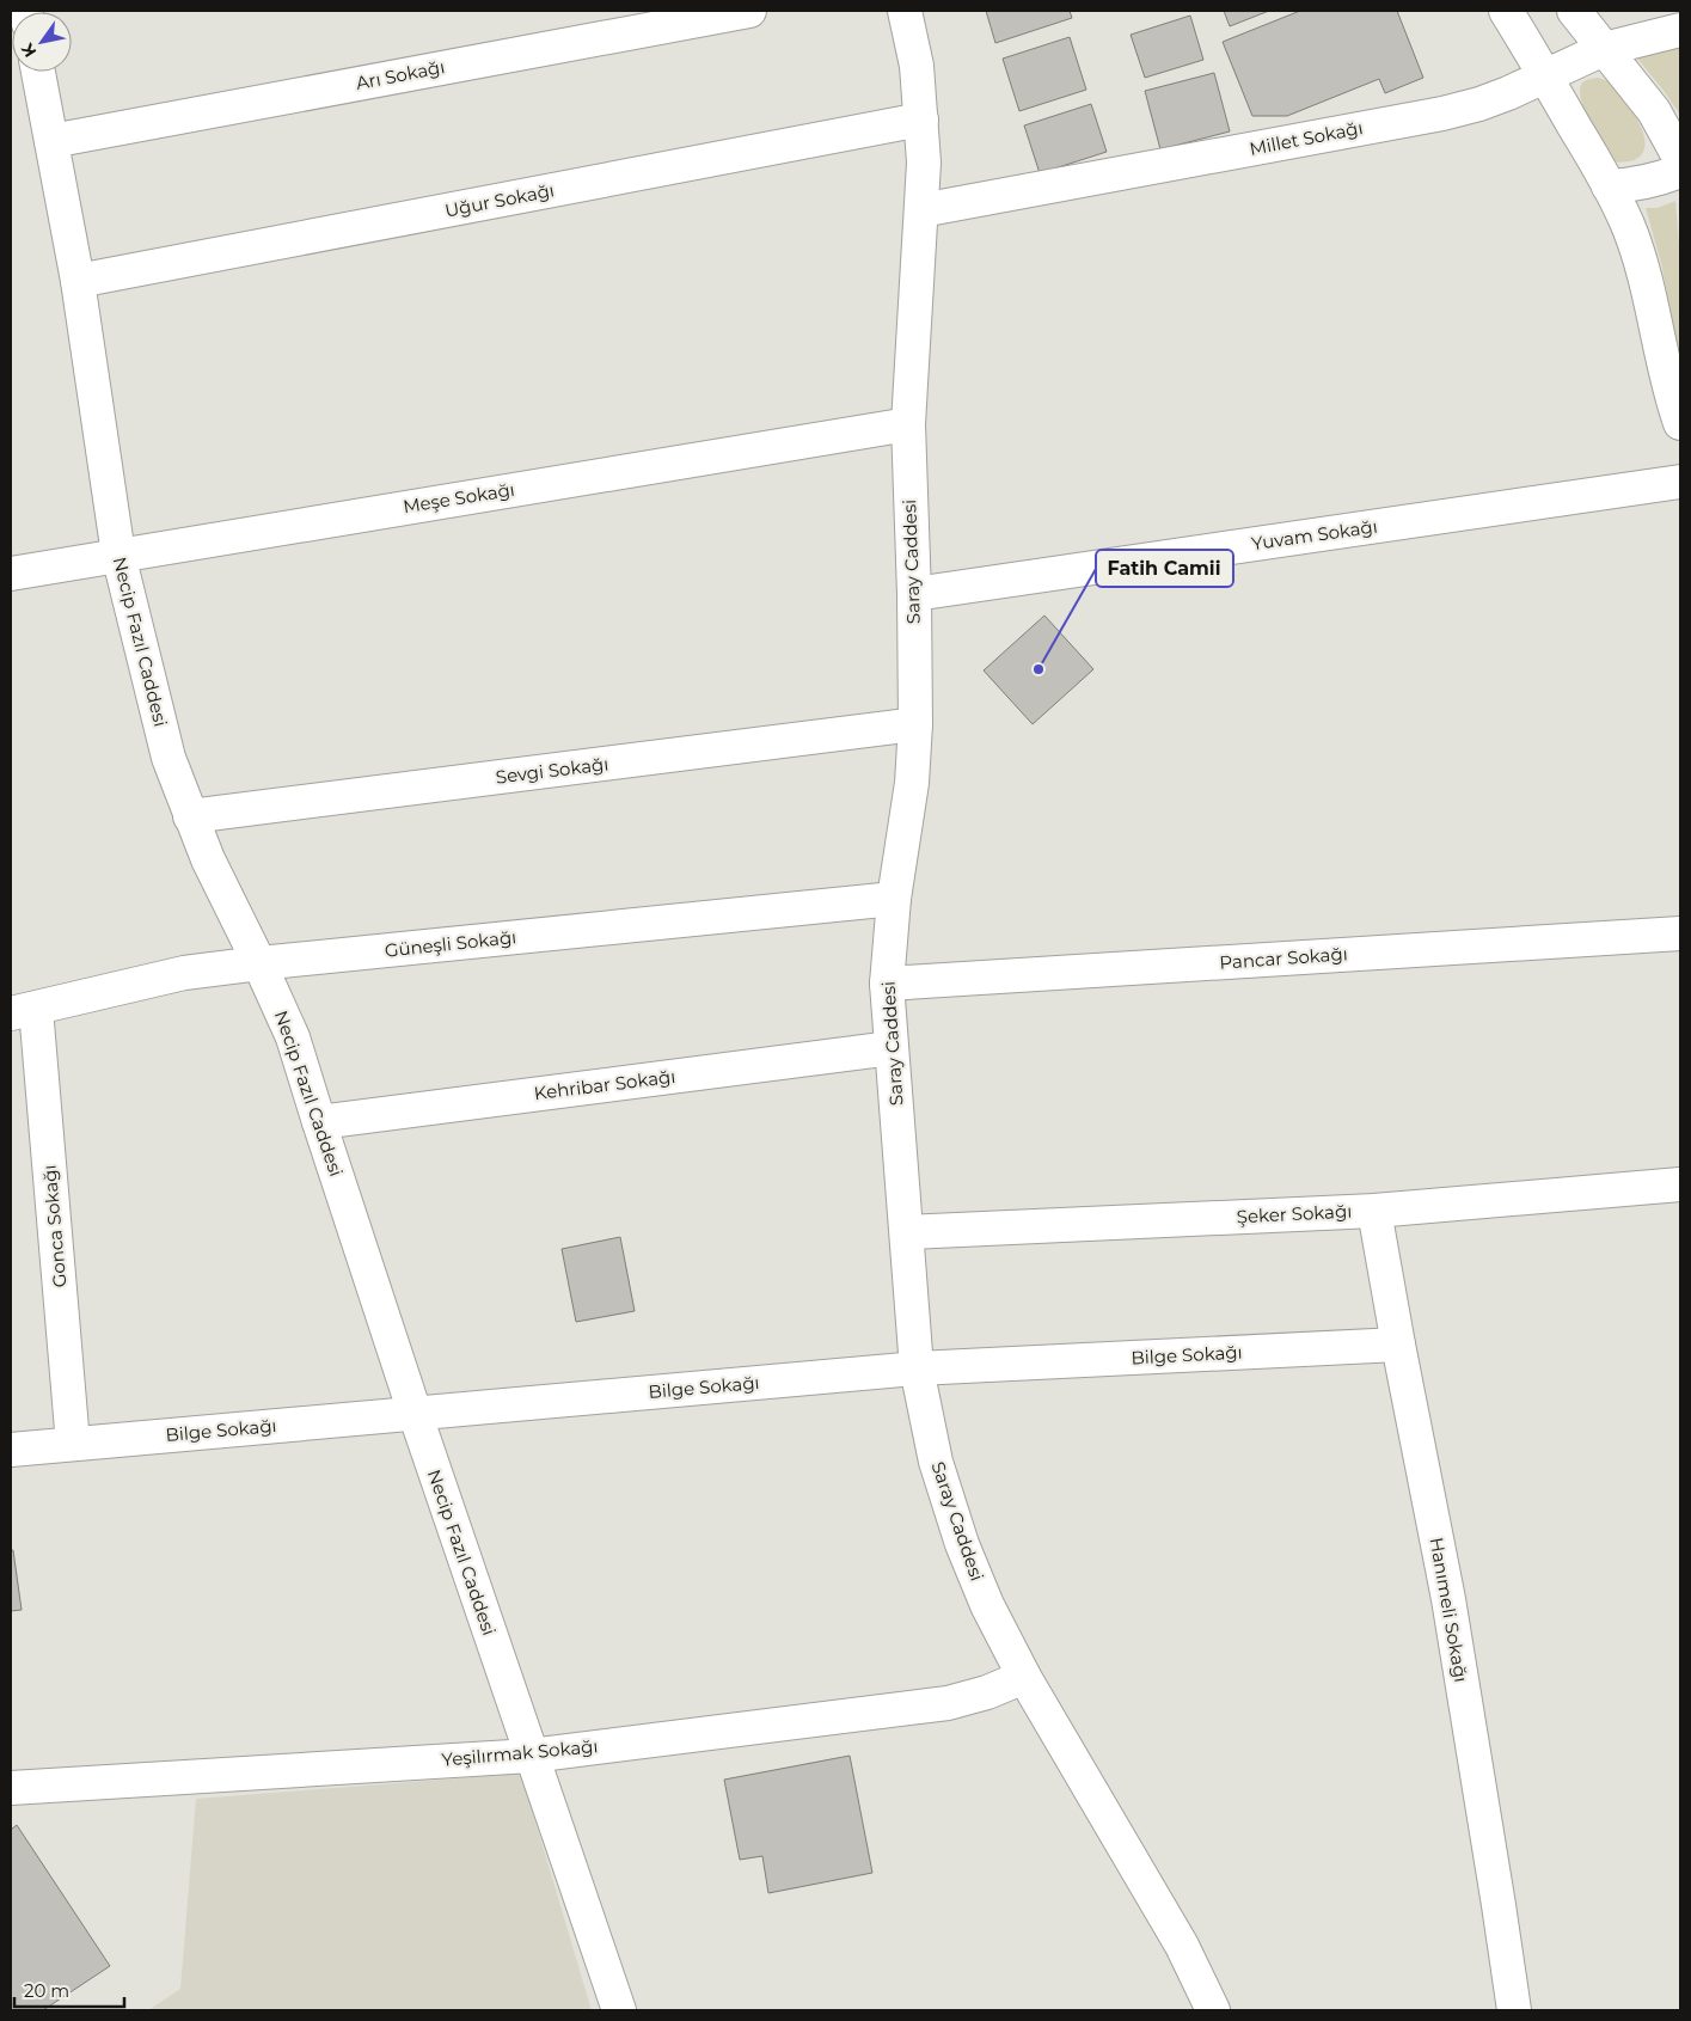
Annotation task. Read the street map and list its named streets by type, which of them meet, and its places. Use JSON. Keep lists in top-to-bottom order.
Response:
{
  "streets": {
    "street": [
      "Arı Sokağı",
      "Millet Sokağı",
      "Uğur Sokağı",
      "Meşe Sokağı",
      "Yuvam Sokağı",
      "Saray Caddesi",
      "Necip Fazıl Caddesi",
      "Sevgi Sokağı",
      "Güneşli Sokağı",
      "Pancar Sokağı",
      "Kehribar Sokağı",
      "Şeker Sokağı",
      "Gonca Sokağı",
      "Bilge Sokağı",
      "Hanımeli Sokağı",
      "Yeşilırmak Sokağı"
    ]
  },
  "crossings": [
    ["Arı Sokağı", "Necip Fazıl Caddesi"],
    ["Millet Sokağı", "Saray Caddesi"],
    ["Uğur Sokağı", "Saray Caddesi"],
    ["Uğur Sokağı", "Necip Fazıl Caddesi"],
    ["Meşe Sokağı", "Saray Caddesi"],
    ["Meşe Sokağı", "Necip Fazıl Caddesi"],
    ["Yuvam Sokağı", "Saray Caddesi"],
    ["Saray Caddesi", "Sevgi Sokağı"],
    ["Saray Caddesi", "Güneşli Sokağı"],
    ["Saray Caddesi", "Pancar Sokağı"],
    ["Saray Caddesi", "Kehribar Sokağı"],
    ["Saray Caddesi", "Şeker Sokağı"],
    ["Saray Caddesi", "Bilge Sokağı"],
    ["Saray Caddesi", "Yeşilırmak Sokağı"],
    ["Necip Fazıl Caddesi", "Sevgi Sokağı"],
    ["Necip Fazıl Caddesi", "Güneşli Sokağı"],
    ["Necip Fazıl Caddesi", "Kehribar Sokağı"],
    ["Necip Fazıl Caddesi", "Bilge Sokağı"],
    ["Necip Fazıl Caddesi", "Yeşilırmak Sokağı"],
    ["Güneşli Sokağı", "Gonca Sokağı"],
    ["Şeker Sokağı", "Hanımeli Sokağı"],
    ["Gonca Sokağı", "Bilge Sokağı"],
    ["Bilge Sokağı", "Hanımeli Sokağı"]
  ],
  "places": ["Fatih Camii"],
  "scale_bar": "20 m",
  "north": "bottom left"
}
